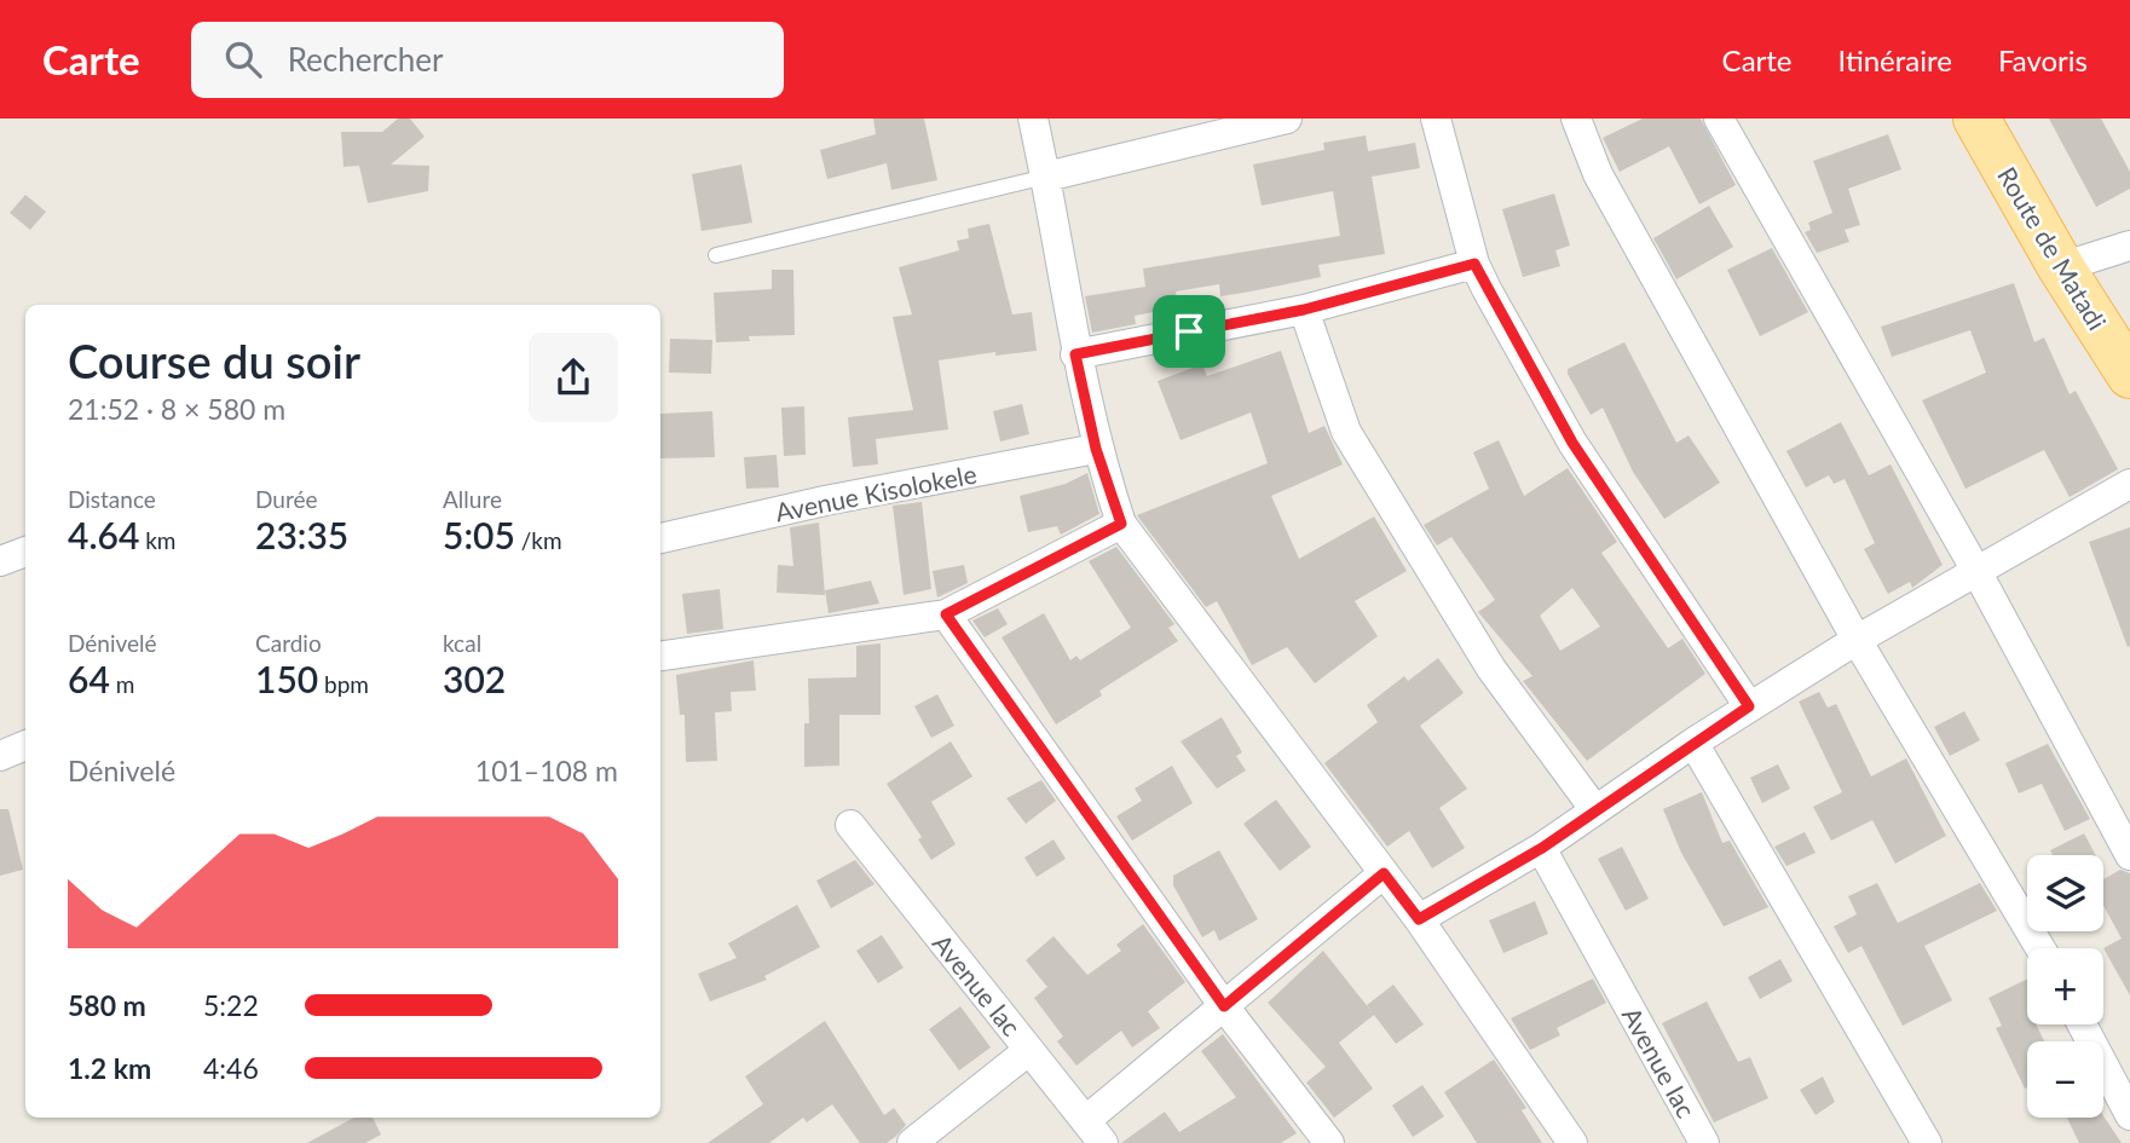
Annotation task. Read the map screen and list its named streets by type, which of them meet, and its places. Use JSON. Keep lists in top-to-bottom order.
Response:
{
  "streets": {
    "main road": ["Route de Matadi"],
    "street": ["Avenue Kisolokele", "Avenue lac"]
  },
  "page": {
    "header": "Carte",
    "search": "Rechercher",
    "nav": ["Carte", "Itinéraire", "Favoris"],
    "heading": ["Course du soir", "21:52 · 8 × 580 m"],
    "stats": [
      ["Distance", "4.64 km"],
      ["Durée", "23:35"],
      ["Allure", "5:05 /km"],
      ["Dénivelé", "64 m"],
      ["Cardio", "150 bpm"],
      ["kcal", "302"]
    ],
    "chart": ["Dénivelé", "101–108 m"],
    "map_buttons": ["+", "−"],
    "list": [
      {
        "name": "580 m",
        "note": "5:22"
      },
      {
        "name": "1.2 km",
        "note": "4:46"
      }
    ]
  }
}
